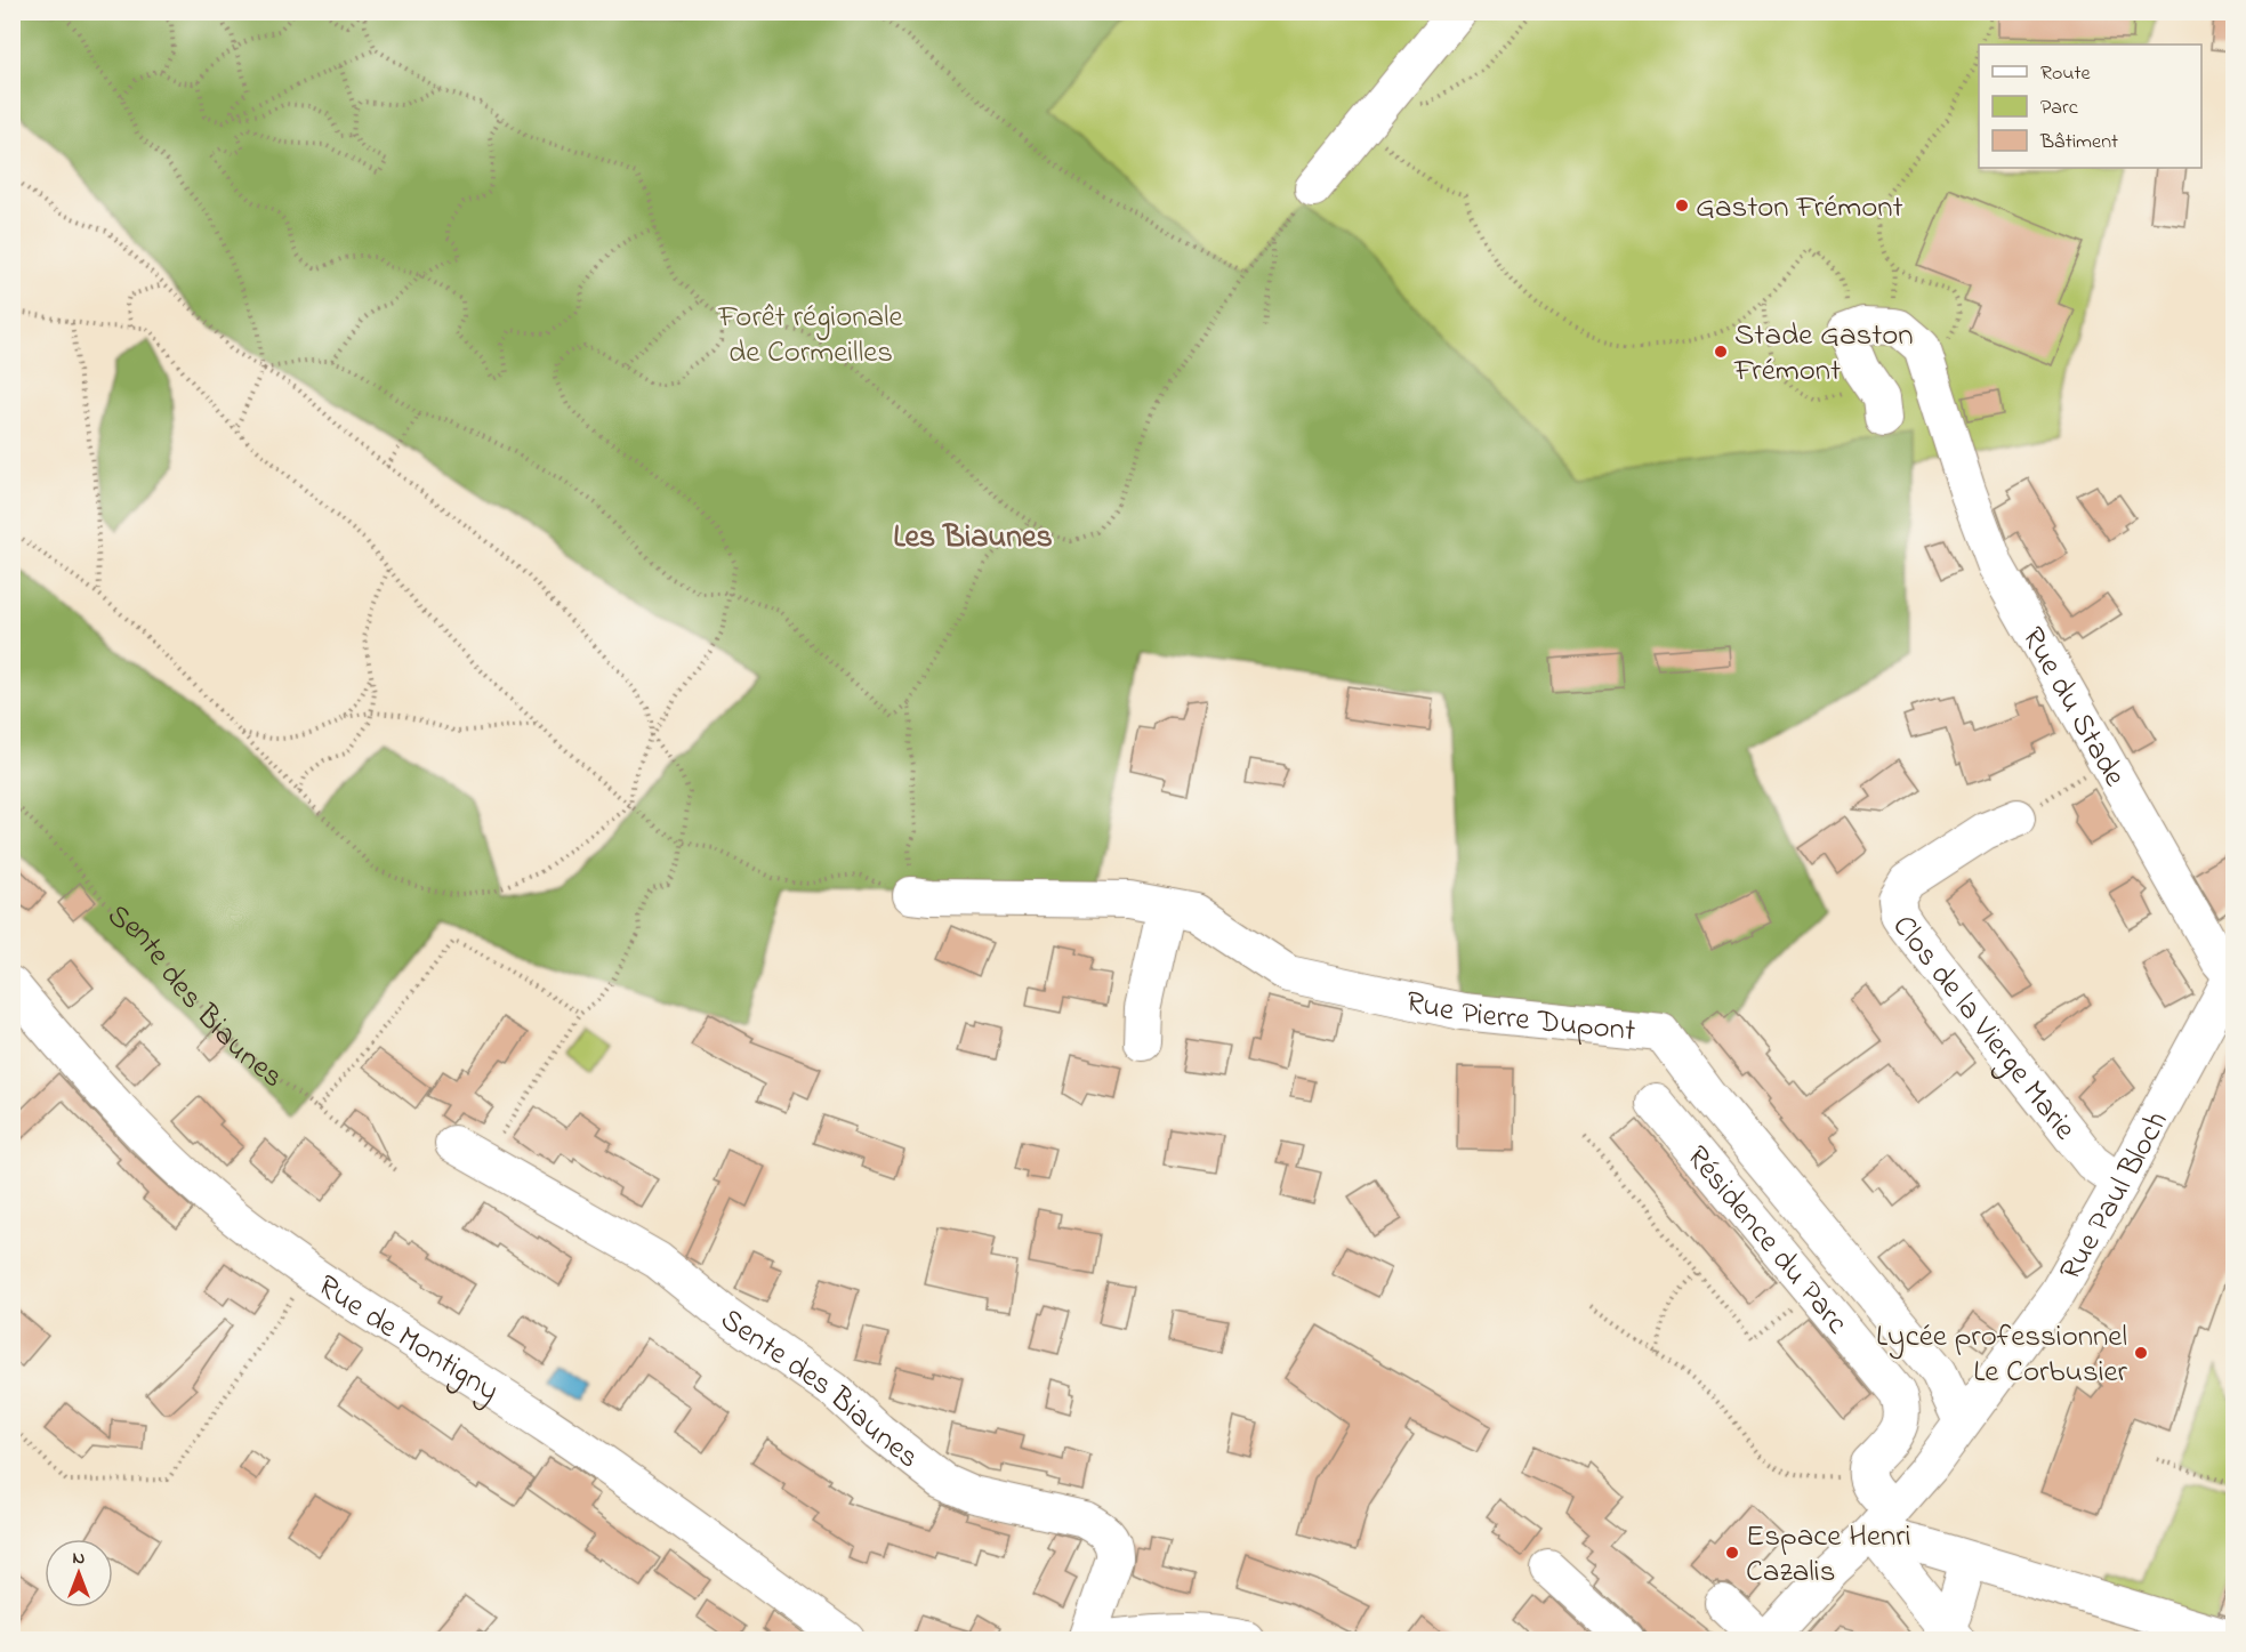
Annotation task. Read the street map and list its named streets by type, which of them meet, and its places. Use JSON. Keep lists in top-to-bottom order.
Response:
{
  "streets": {
    "street": [
      "Rue du Stade",
      "Sente des Biaunes",
      "Rue Pierre Dupont",
      "Clos de la Vierge Marie",
      "Rue Paul Bloch",
      "Résidence du Parc",
      "Rue de Montigny"
    ]
  },
  "crossings": [
    ["Rue du Stade", "Rue Paul Bloch"],
    ["Rue Pierre Dupont", "Rue Paul Bloch"],
    ["Clos de la Vierge Marie", "Rue Paul Bloch"]
  ],
  "districts": ["Les Biaunes"],
  "parks": ["Forêt régionale de Cormeilles"],
  "places": [
    "Gaston Frémont",
    "Stade Gaston Frémont",
    "Lycée professionnel Le Corbusier",
    "Espace Henri Cazalis"
  ],
  "legend": ["Route", "Parc", "Bâtiment"],
  "north": "top"
}
